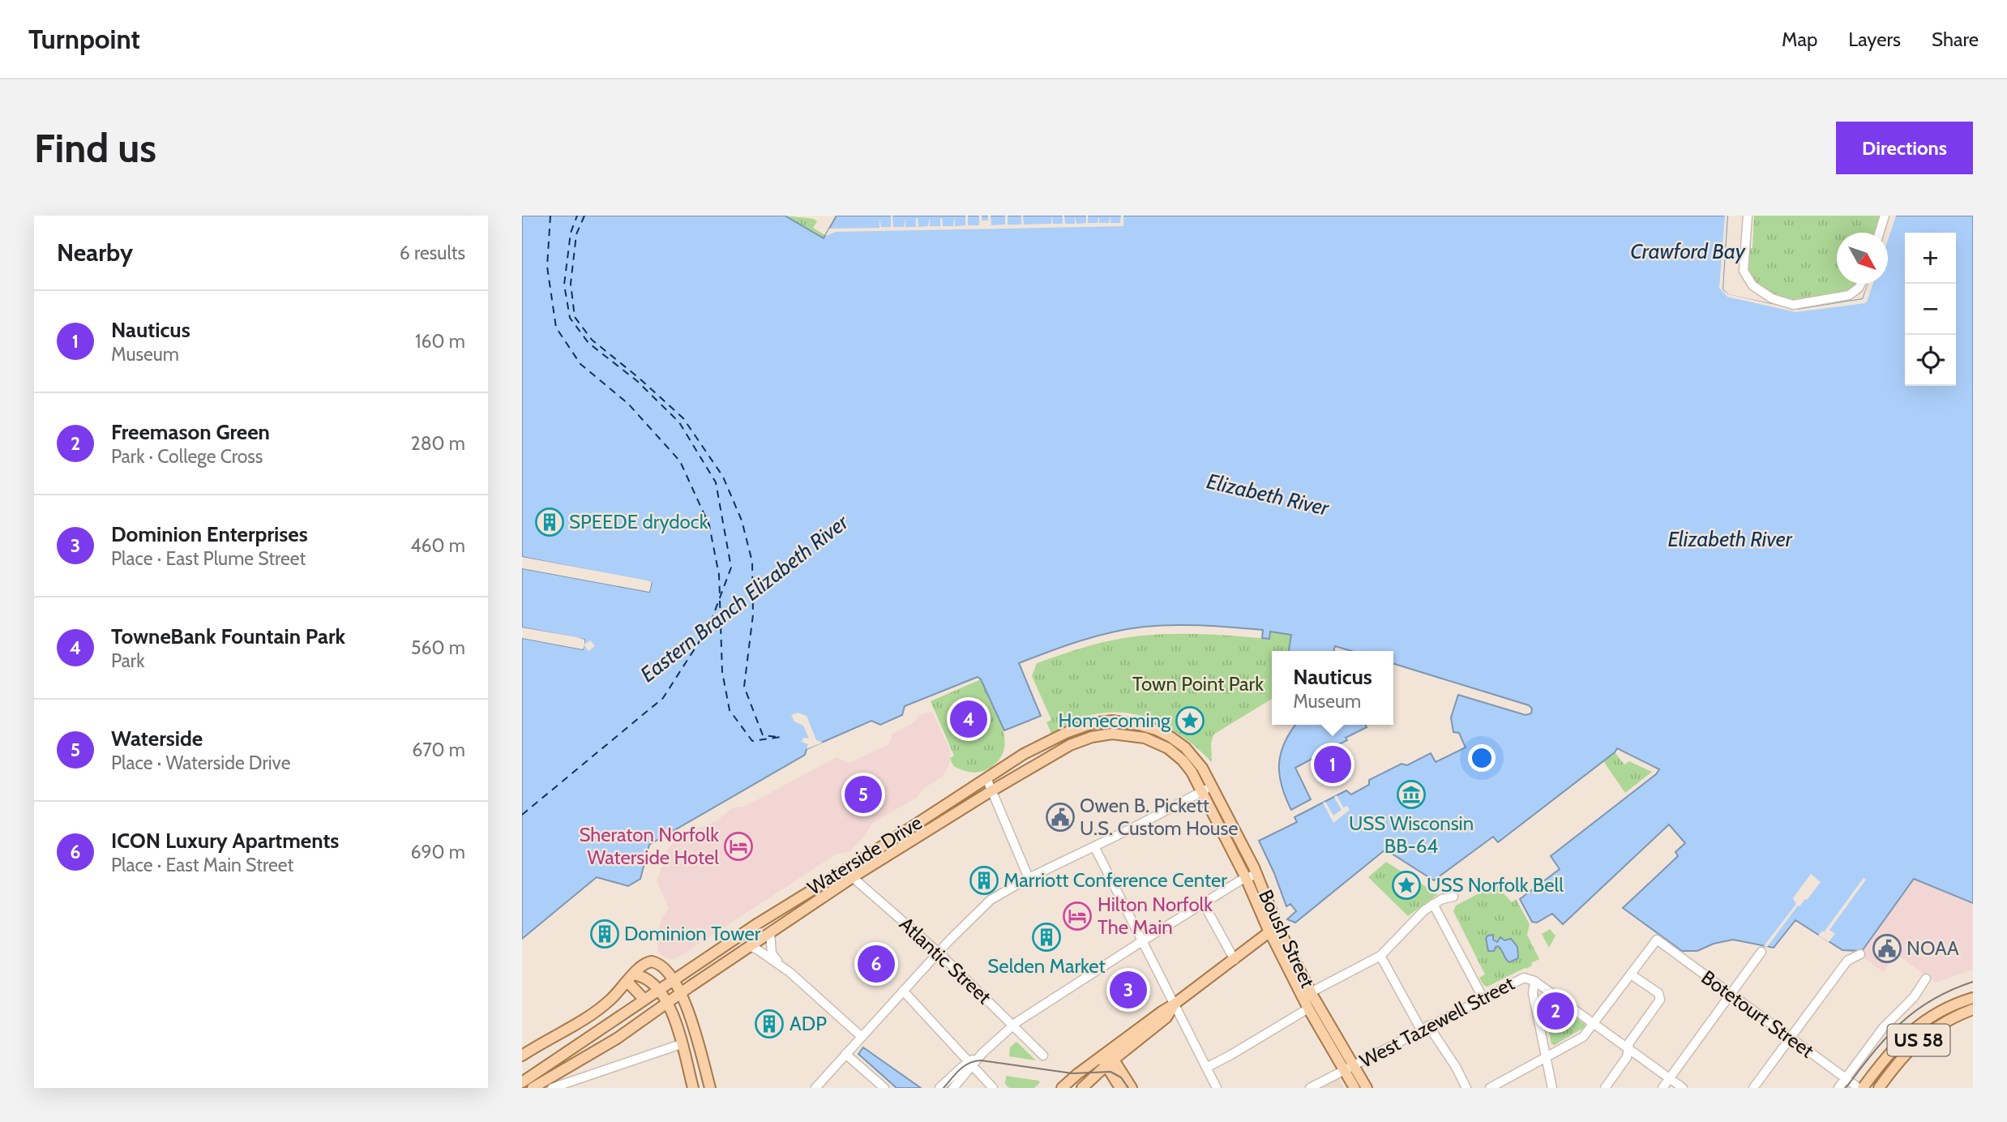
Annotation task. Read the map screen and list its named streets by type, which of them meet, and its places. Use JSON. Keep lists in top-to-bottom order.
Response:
{
  "streets": {
    "main road": ["Waterside Drive", "Boush Street", "US 58"],
    "street": ["Atlantic Street", "Botetourt Street", "West Tazewell Street"]
  },
  "crossings": [
    ["Waterside Drive", "Boush Street"],
    ["Waterside Drive", "Atlantic Street"],
    ["Boush Street", "West Tazewell Street"],
    ["Botetourt Street", "US 58"]
  ],
  "water": ["Crawford Bay", "Elizabeth River", "Eastern Branch Elizabeth River"],
  "parks": ["Town Point Park"],
  "places": {
    "building": [
      "SPEEDE drydock",
      "Marriott Conference Center",
      "Dominion Tower",
      "Selden Market",
      "ADP"
    ],
    "place": ["Homecoming", "USS Norfolk Bell"],
    "museum": ["USS Wisconsin BB-64"],
    "public building": ["Owen B. Pickett U.S. Custom House", "NOAA"],
    "hotel": ["Sheraton Norfolk Waterside Hotel", "Hilton Norfolk The Main"]
  },
  "north": "bottom right",
  "page": {
    "header": "Turnpoint",
    "nav": ["Map", "Layers", "Share"],
    "buttons": "Directions",
    "title": "Find us",
    "heading": ["Nearby", "6 results"],
    "map_buttons": ["+", "−"],
    "list": [
      {
        "mark": "1",
        "name": "Nauticus",
        "note": "Museum",
        "value": "160 m"
      },
      {
        "mark": "2",
        "name": "Freemason Green",
        "note": "Park · College Cross",
        "value": "280 m"
      },
      {
        "mark": "3",
        "name": "Dominion Enterprises",
        "note": "Place · East Plume Street",
        "value": "460 m"
      },
      {
        "mark": "4",
        "name": "TowneBank Fountain Park",
        "note": "Park",
        "value": "560 m"
      },
      {
        "mark": "5",
        "name": "Waterside",
        "note": "Place · Waterside Drive",
        "value": "670 m"
      },
      {
        "mark": "6",
        "name": "ICON Luxury Apartments",
        "note": "Place · East Main Street",
        "value": "690 m"
      }
    ],
    "popup": ["Nauticus", "Museum"],
    "pins": [
      "4",
      "1",
      "5",
      "6",
      "3",
      "2"
    ]
  }
}
